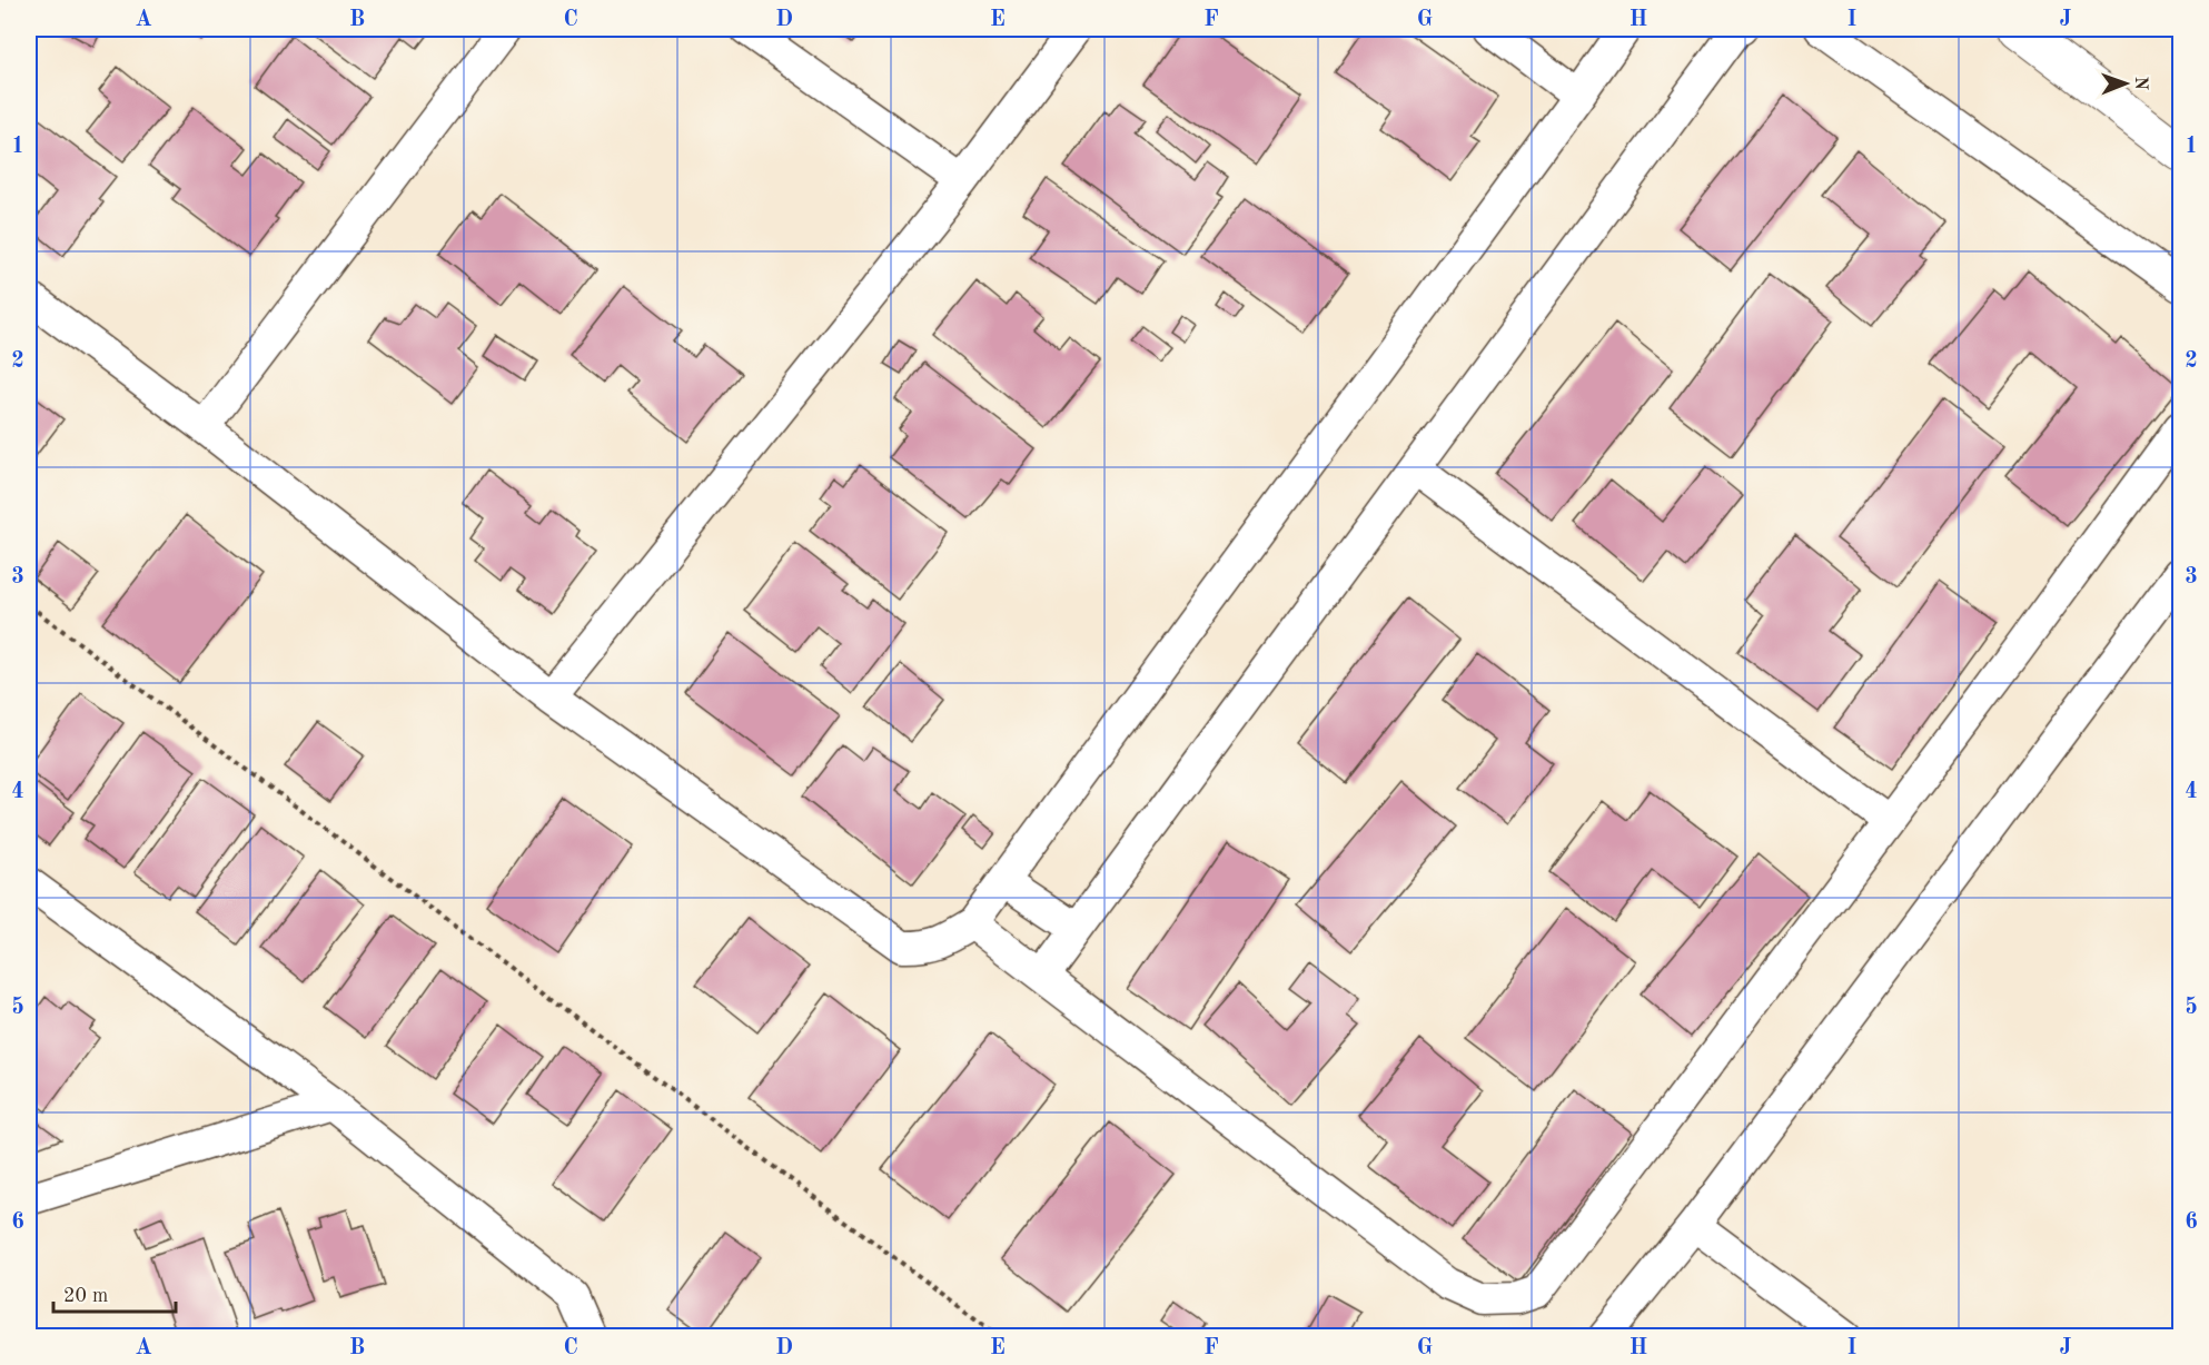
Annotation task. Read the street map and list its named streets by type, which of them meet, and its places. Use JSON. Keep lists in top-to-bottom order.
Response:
{
  "scale_bar": "20 m",
  "north": "right",
  "grid": {
    "columns": [
      "A",
      "B",
      "C",
      "D",
      "E",
      "F",
      "G",
      "H",
      "I",
      "J"
    ],
    "rows": [
      "1",
      "2",
      "3",
      "4",
      "5",
      "6"
    ]
  }
}
